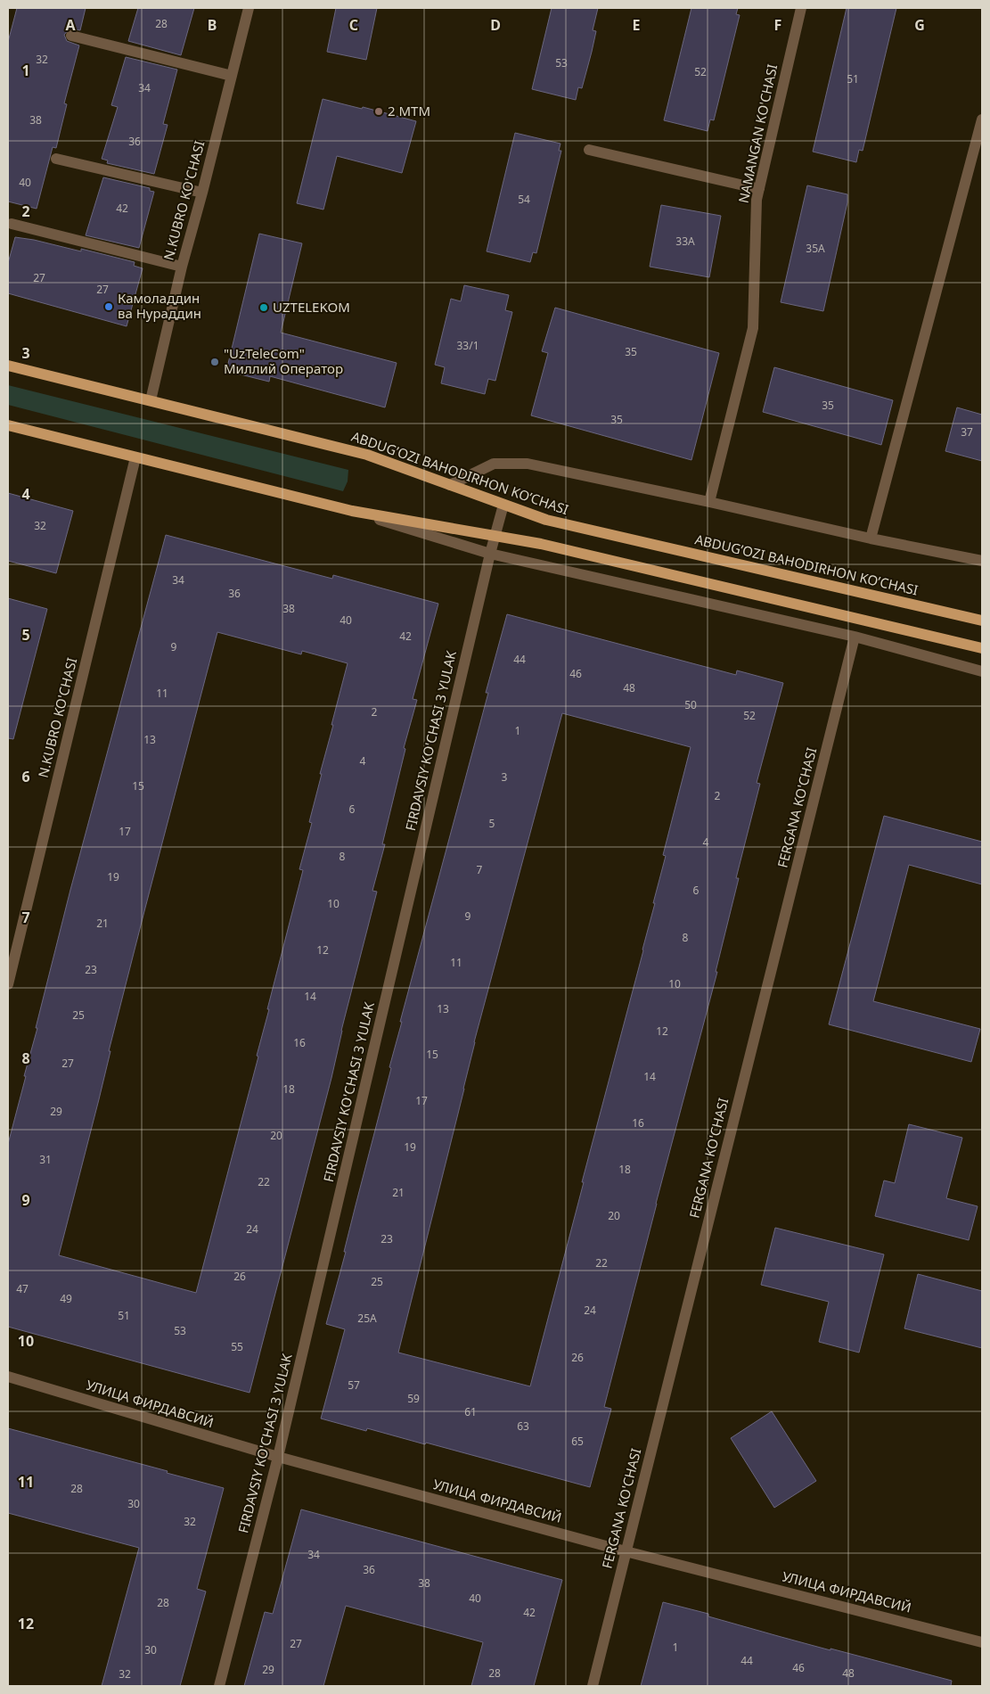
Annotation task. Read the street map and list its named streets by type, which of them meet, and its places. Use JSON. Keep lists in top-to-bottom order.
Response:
{
  "streets": {
    "main road": ["ABDUG’OZI BAHODIRHON KO’CHASI"],
    "street": [
      "NAMANGAN KO'CHASI",
      "N.KUBRO KO'CHASI",
      "FIRDAVSIY KO'CHASI 3 YULAK",
      "FERGANA KO'CHASI",
      "УЛИЦА ФИРДАВСИЙ"
    ]
  },
  "crossings": [
    ["N.KUBRO KO'CHASI", "ABDUG’OZI BAHODIRHON KO’CHASI"],
    ["ABDUG’OZI BAHODIRHON KO’CHASI", "FIRDAVSIY KO'CHASI 3 YULAK"],
    ["FIRDAVSIY KO'CHASI 3 YULAK", "УЛИЦА ФИРДАВСИЙ"],
    ["FERGANA KO'CHASI", "УЛИЦА ФИРДАВСИЙ"]
  ],
  "places": [
    "2 MTM",
    "Камоладдин ва Нураддин",
    "UZTELEKOM",
    "\"UzTeleCom\" Миллий Оператор"
  ],
  "house_numbers": [
    "28",
    "32",
    "53",
    "52",
    "51",
    "34",
    "38",
    "36",
    "40",
    "54",
    "42",
    "33A",
    "35A",
    "27",
    "27",
    "33/1",
    "35",
    "35",
    "35",
    "37",
    "32",
    "34",
    "36",
    "38",
    "40",
    "42",
    "9",
    "44",
    "46",
    "48",
    "11",
    "50",
    "2",
    "52",
    "1",
    "13",
    "4",
    "3",
    "15",
    "2",
    "6",
    "5",
    "17",
    "4",
    "8",
    "7",
    "19",
    "6",
    "10",
    "9",
    "21",
    "8",
    "12",
    "11",
    "23",
    "10",
    "14",
    "13",
    "25",
    "12",
    "16",
    "15",
    "27",
    "14",
    "18",
    "17",
    "29",
    "16",
    "20",
    "19",
    "31",
    "18",
    "22",
    "21",
    "20",
    "24",
    "23",
    "22",
    "26",
    "25",
    "47",
    "49",
    "24",
    "51",
    "25А",
    "53",
    "55",
    "26",
    "57",
    "59",
    "61",
    "63",
    "65",
    "28",
    "30",
    "32",
    "34",
    "36",
    "38",
    "40",
    "28",
    "42",
    "27",
    "1",
    "30",
    "44",
    "46",
    "29",
    "28",
    "48",
    "32"
  ],
  "grid": {
    "columns": [
      "A",
      "B",
      "C",
      "D",
      "E",
      "F",
      "G"
    ],
    "rows": [
      "1",
      "2",
      "3",
      "4",
      "5",
      "6",
      "7",
      "8",
      "9",
      "10",
      "11",
      "12"
    ]
  }
}
